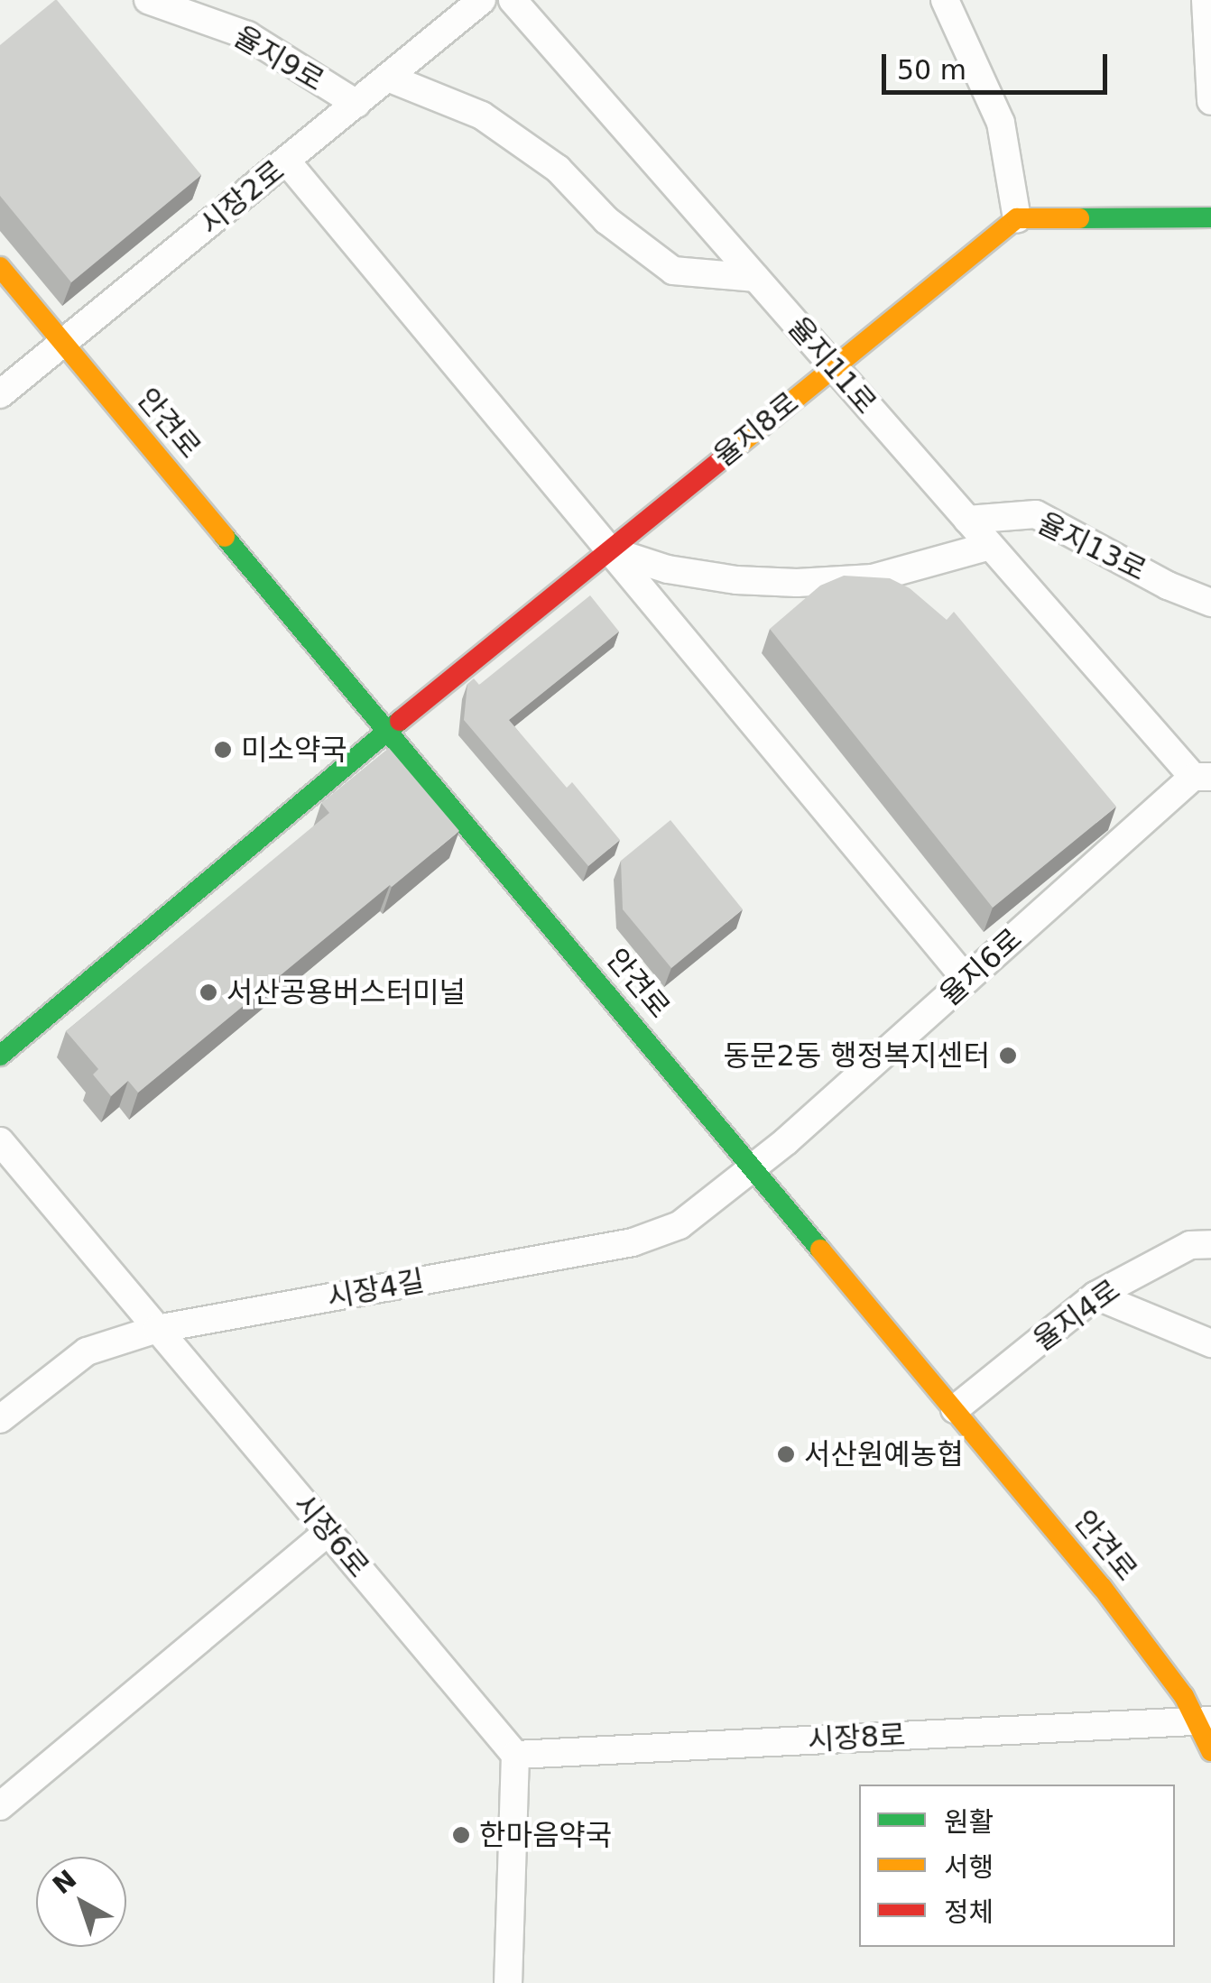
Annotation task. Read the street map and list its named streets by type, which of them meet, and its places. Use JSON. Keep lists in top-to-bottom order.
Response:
{
  "streets": {
    "street": [
      "율지9로",
      "시장2로",
      "율지11로",
      "안견로",
      "율지8로",
      "율지13로",
      "율지6로",
      "시장4길",
      "율지4로",
      "시장6로",
      "시장8로"
    ]
  },
  "crossings": [
    ["율지9로", "시장2로"],
    ["시장2로", "안견로"],
    ["율지11로", "율지8로"],
    ["율지11로", "율지13로"],
    ["율지11로", "율지6로"],
    ["안견로", "율지8로"],
    ["안견로", "율지6로"],
    ["안견로", "시장4길"],
    ["안견로", "율지4로"],
    ["안견로", "시장8로"],
    ["율지6로", "시장4길"],
    ["시장4길", "시장6로"],
    ["시장6로", "시장8로"]
  ],
  "places": [
    "미소약국",
    "서산공용버스터미널",
    "동문2동 행정복지센터",
    "서산원예농협",
    "한마음약국"
  ],
  "legend": ["원활", "서행", "정체"],
  "scale_bar": "50 m",
  "north": "top left"
}
